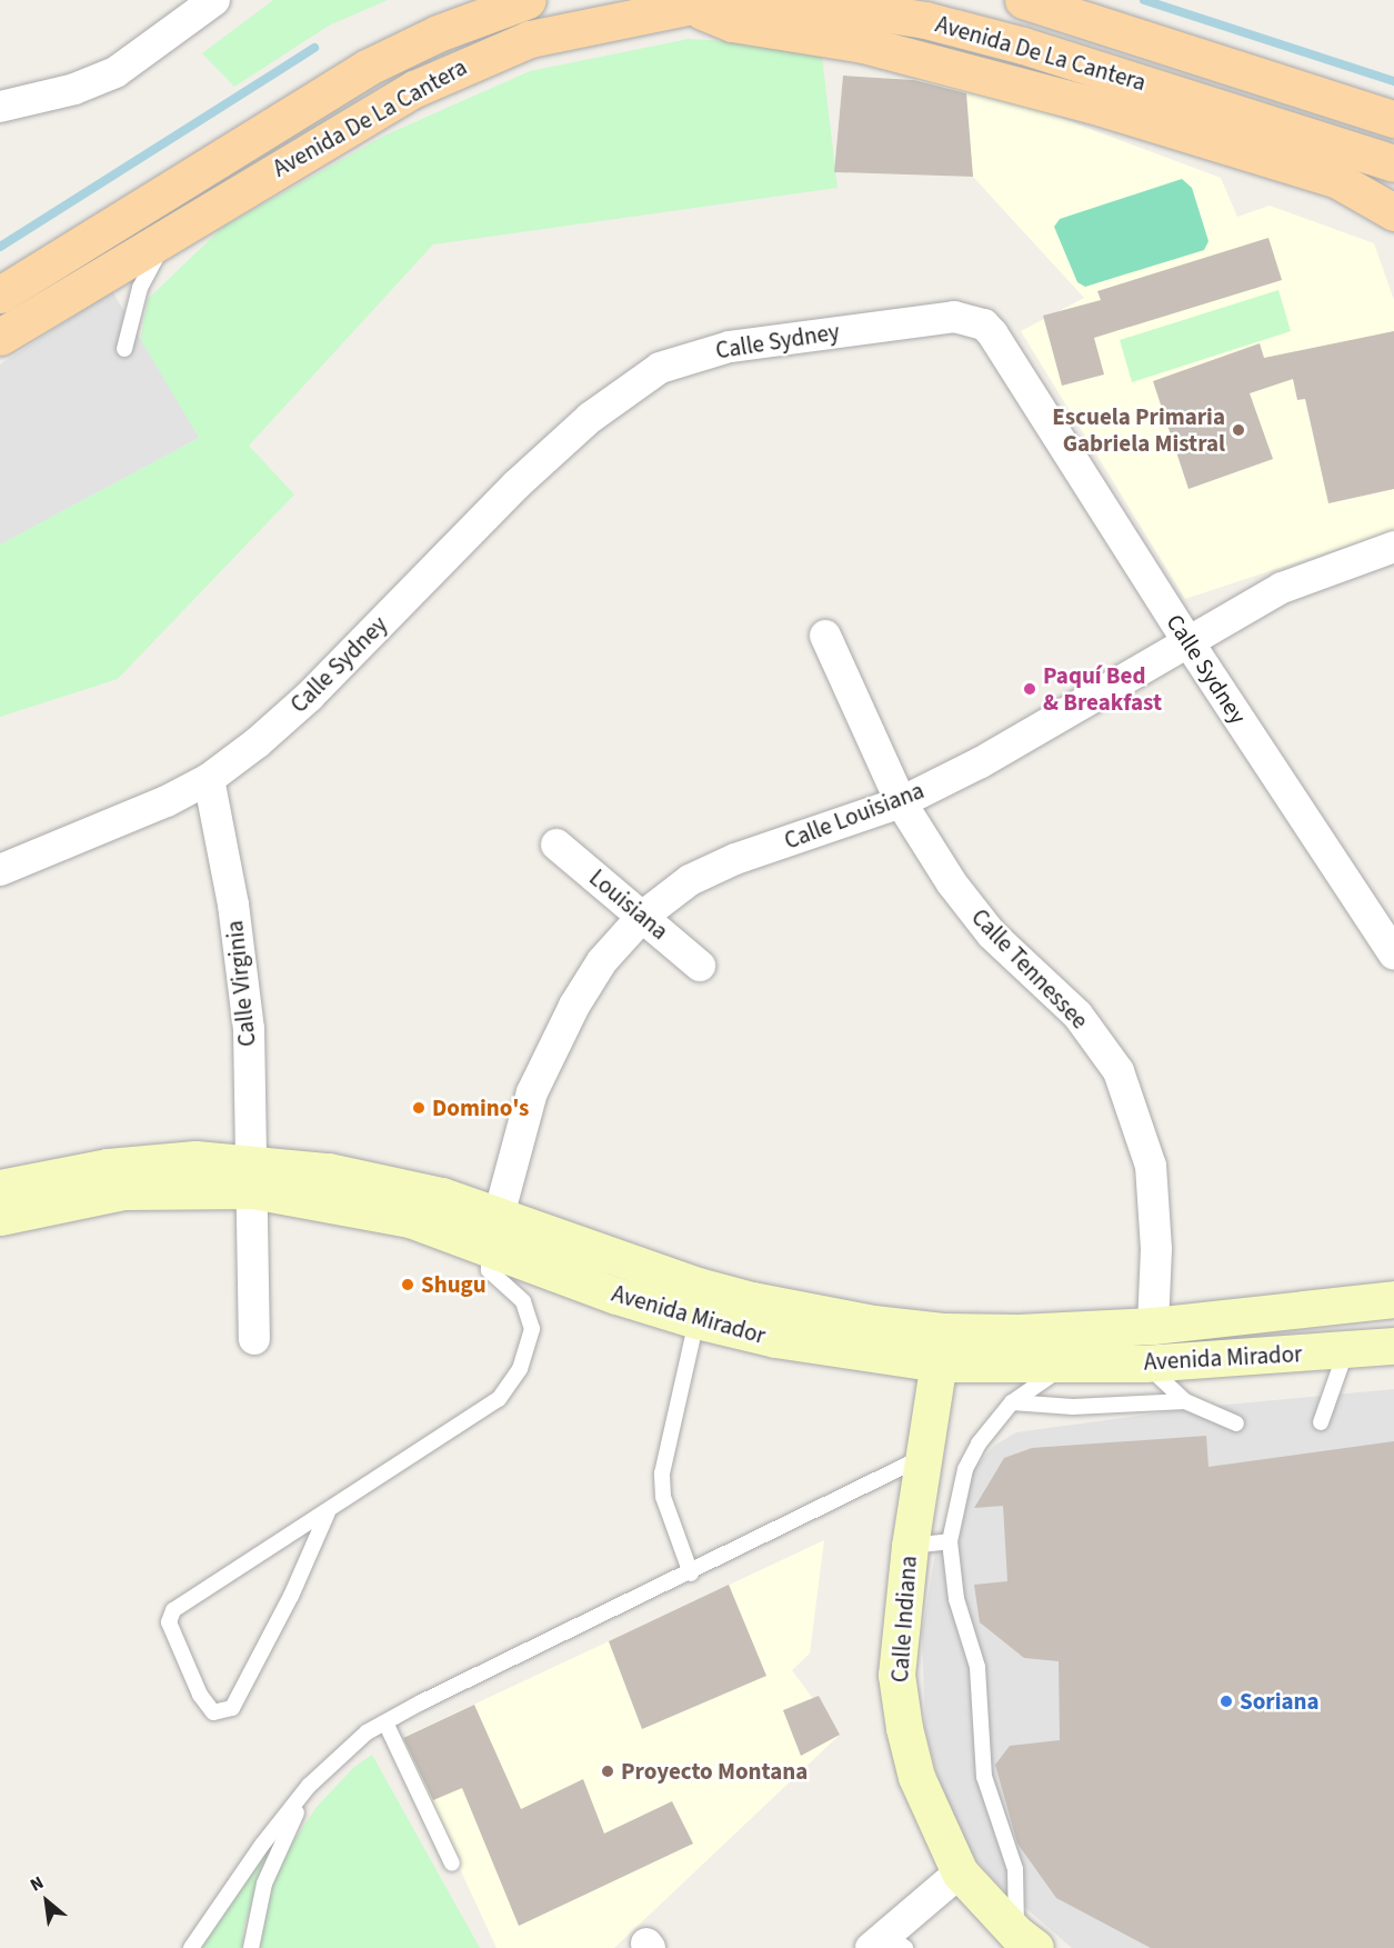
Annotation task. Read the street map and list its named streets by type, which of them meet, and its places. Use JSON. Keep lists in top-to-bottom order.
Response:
{
  "streets": {
    "main road": ["Avenida De La Cantera", "Avenida Mirador", "Calle Indiana"],
    "street": [
      "Calle Sydney",
      "Calle Louisiana",
      "Louisiana",
      "Calle Tennessee",
      "Calle Virginia"
    ]
  },
  "crossings": [
    ["Calle Sydney", "Calle Louisiana"],
    ["Calle Sydney", "Calle Virginia"],
    ["Calle Louisiana", "Louisiana"],
    ["Calle Louisiana", "Calle Tennessee"],
    ["Calle Louisiana", "Avenida Mirador"],
    ["Calle Tennessee", "Avenida Mirador"],
    ["Calle Virginia", "Avenida Mirador"],
    ["Avenida Mirador", "Calle Indiana"]
  ],
  "places": [
    "Escuela Primaria Gabriela Mistral",
    "Paquí Bed & Breakfast",
    "Domino's",
    "Shugu",
    "Soriana",
    "Proyecto Montana"
  ],
  "north": "top left"
}
